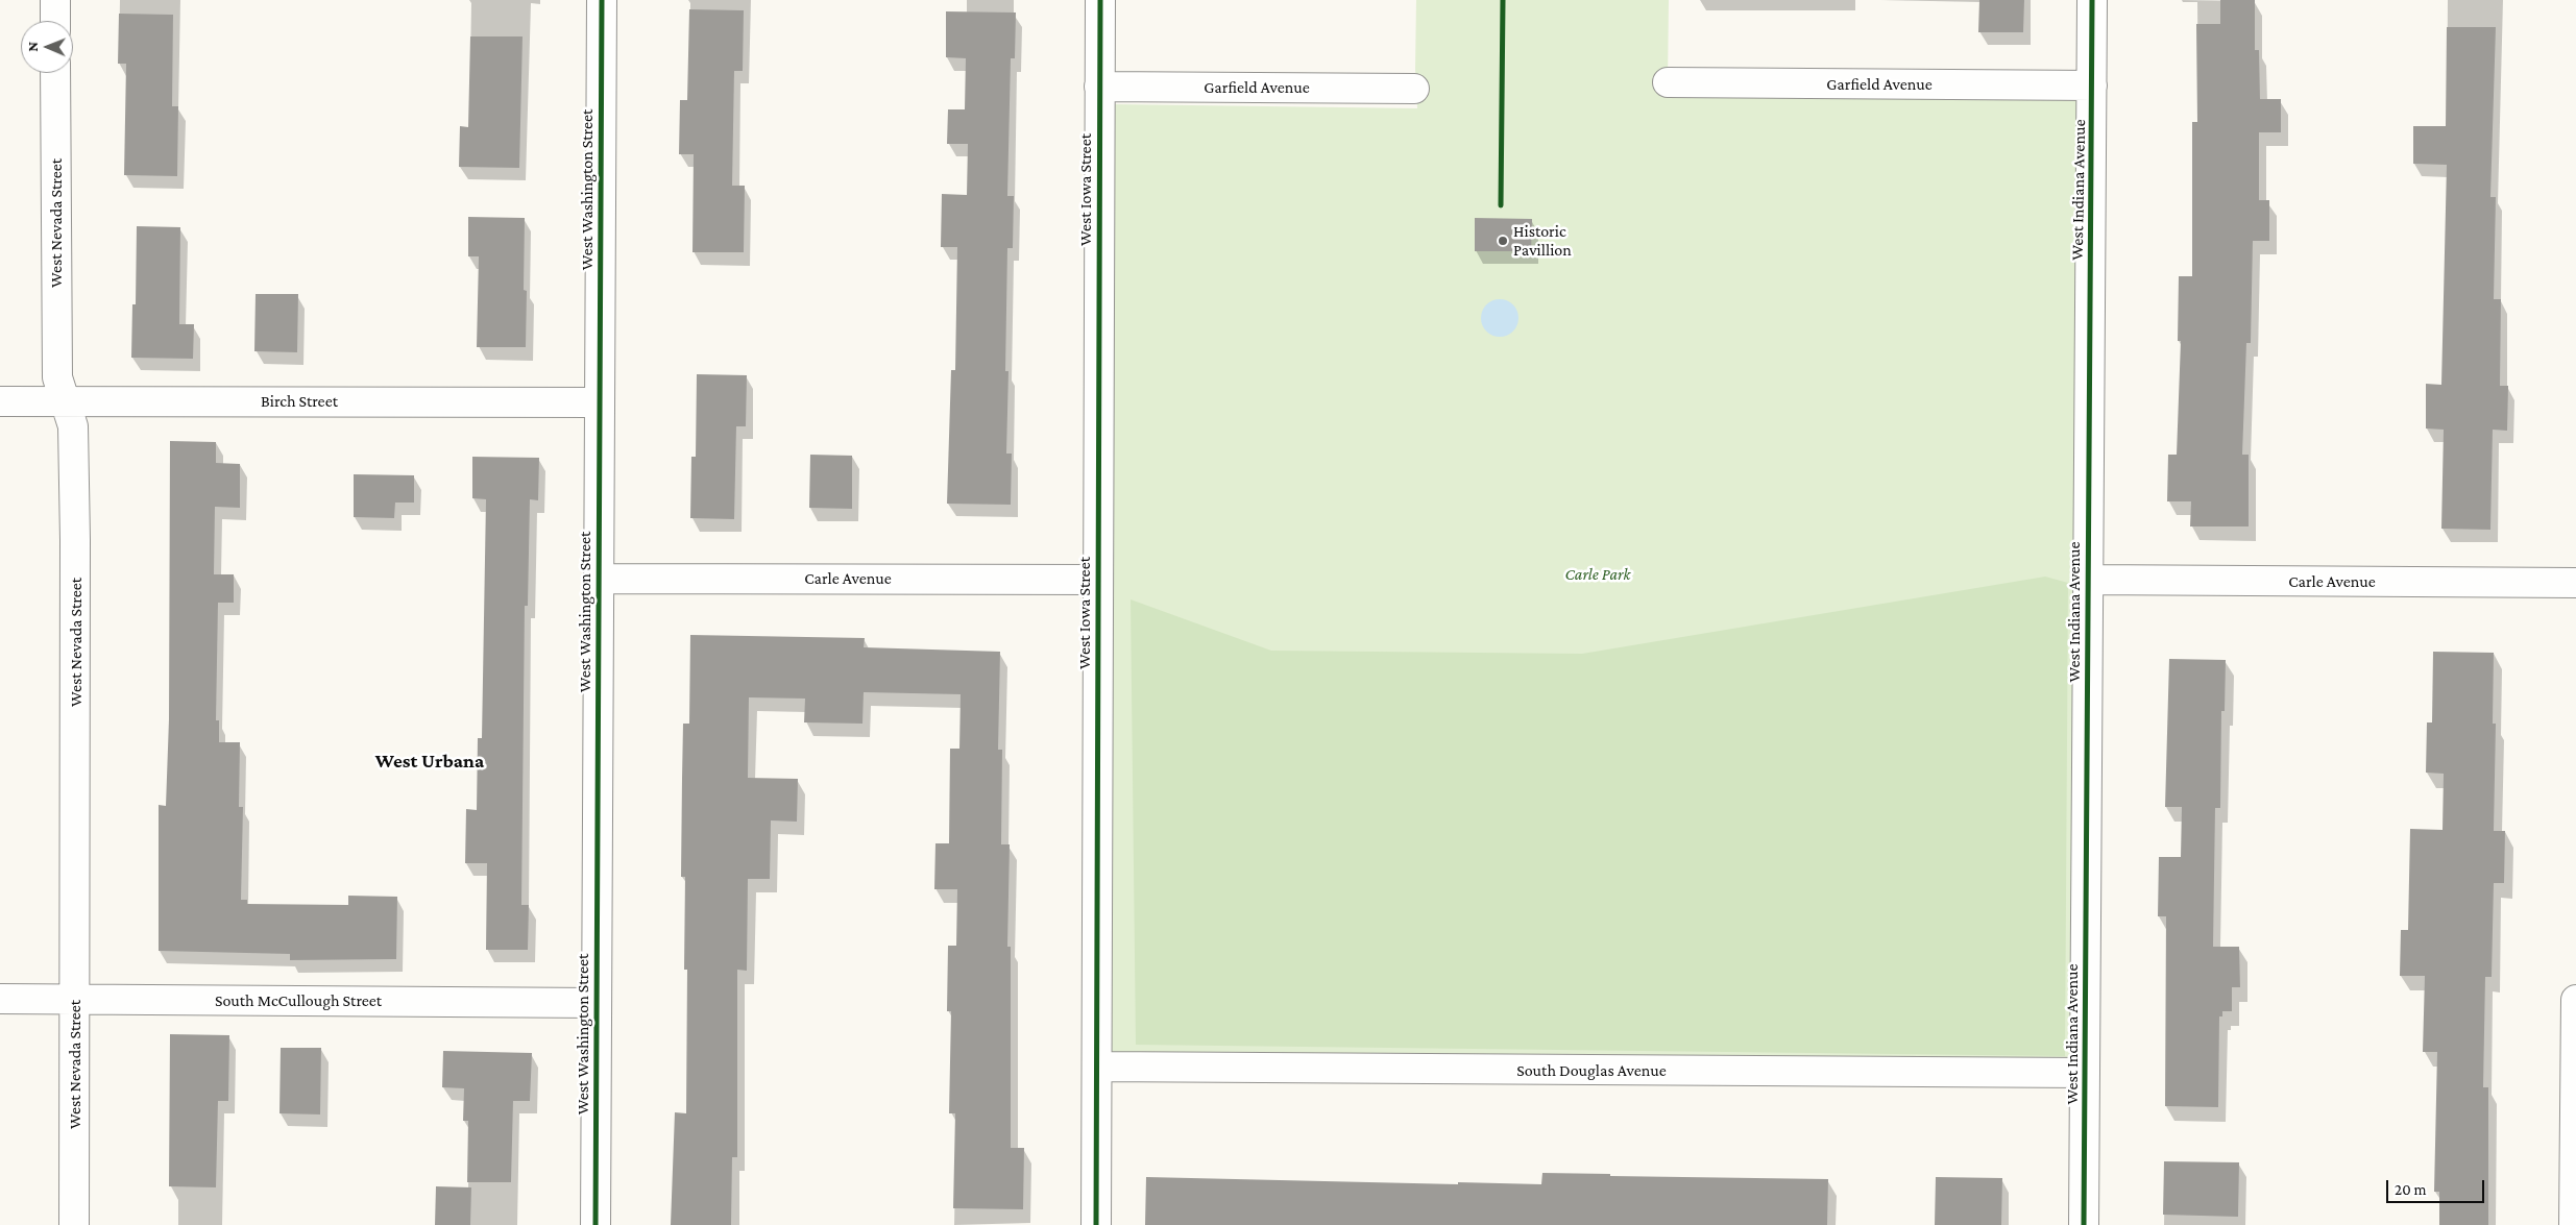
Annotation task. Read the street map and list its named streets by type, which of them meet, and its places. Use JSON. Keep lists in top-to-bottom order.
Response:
{
  "streets": {
    "street": [
      "Garfield Avenue",
      "West Washington Street",
      "West Iowa Street",
      "West Indiana Avenue",
      "West Nevada Street",
      "Birch Street",
      "Carle Avenue",
      "South McCullough Street",
      "South Douglas Avenue"
    ]
  },
  "crossings": [
    ["Garfield Avenue", "West Iowa Street"],
    ["Garfield Avenue", "West Indiana Avenue"],
    ["West Washington Street", "Birch Street"],
    ["West Washington Street", "Carle Avenue"],
    ["West Washington Street", "South McCullough Street"],
    ["West Iowa Street", "Carle Avenue"],
    ["West Iowa Street", "South Douglas Avenue"],
    ["West Indiana Avenue", "Carle Avenue"],
    ["West Indiana Avenue", "South Douglas Avenue"],
    ["West Nevada Street", "Birch Street"],
    ["West Nevada Street", "South McCullough Street"]
  ],
  "districts": ["West Urbana"],
  "parks": ["Carle Park"],
  "places": ["Historic Pavillion"],
  "scale_bar": "20 m",
  "north": "left"
}
